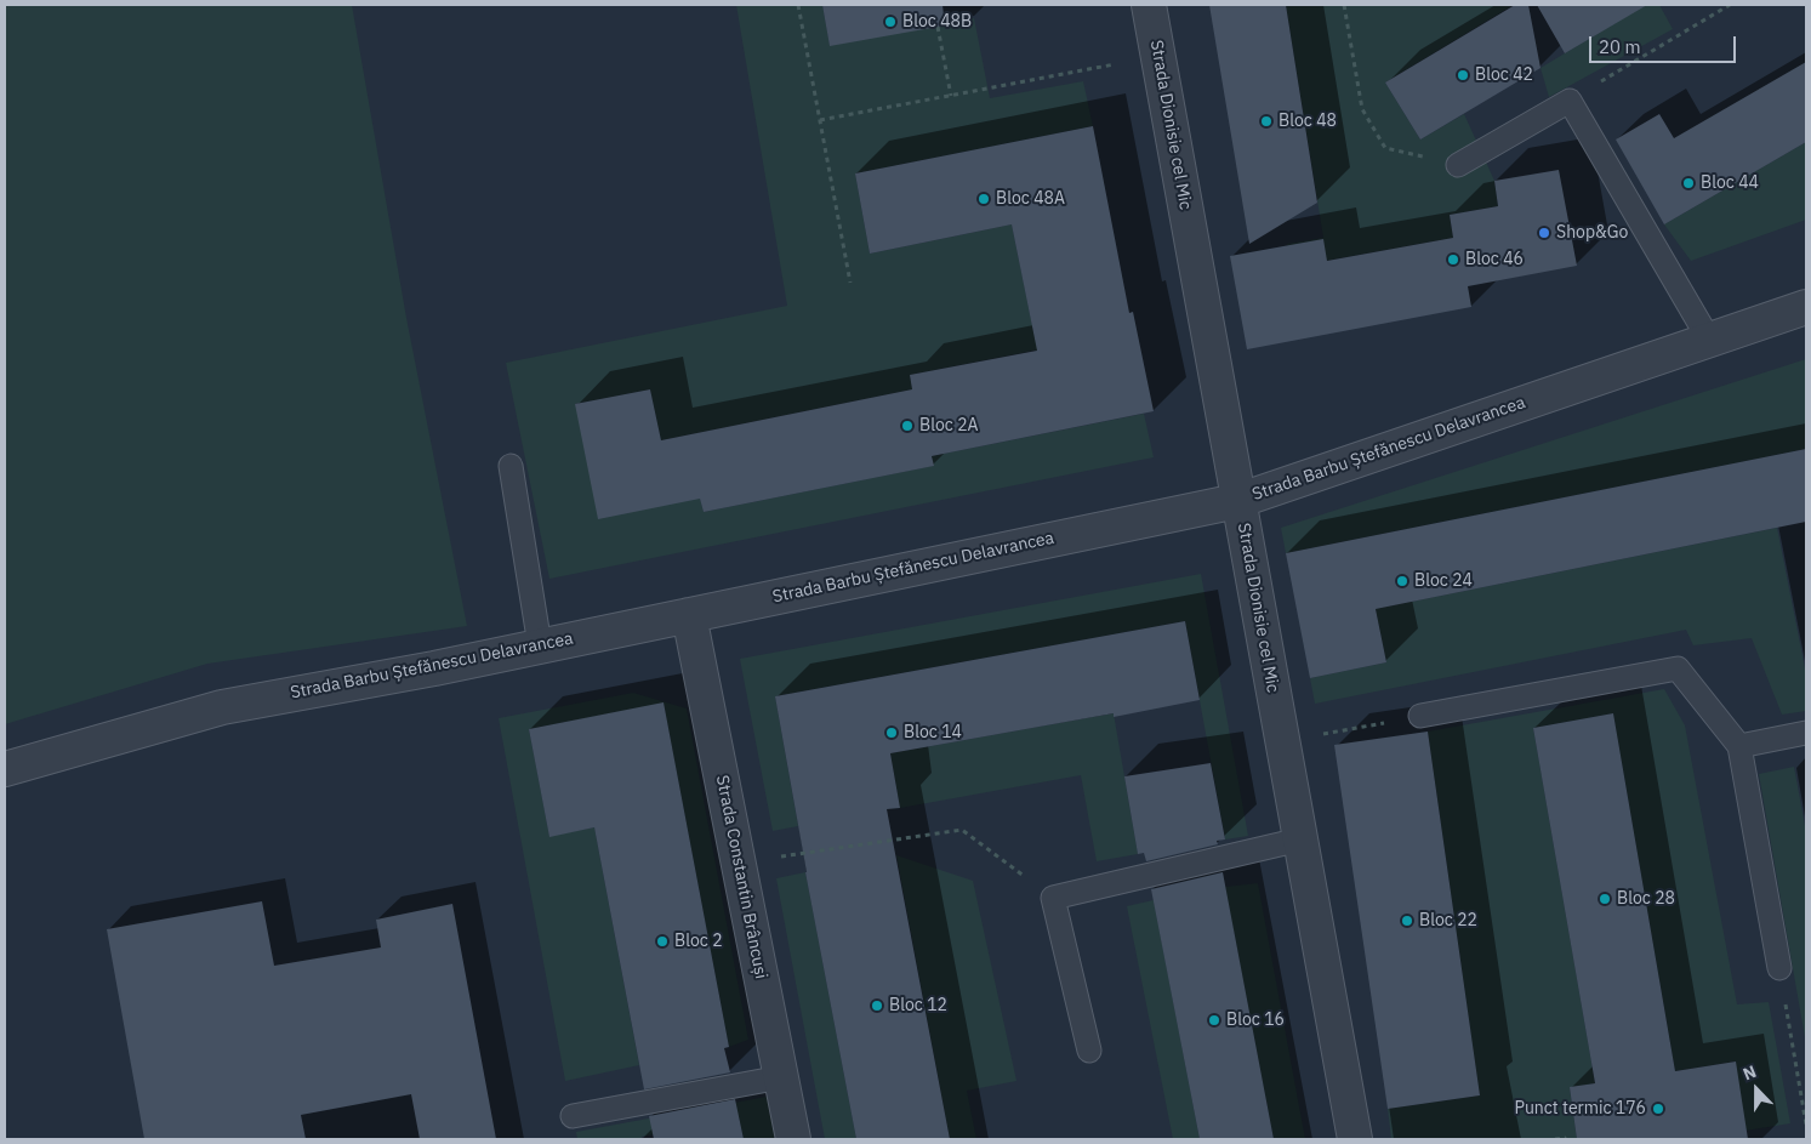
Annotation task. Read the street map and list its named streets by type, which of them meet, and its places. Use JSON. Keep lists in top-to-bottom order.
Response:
{
  "streets": {
    "street": ["Strada Dionisie cel Mic", "Strada Barbu Ștefănescu Delavrancea", "Strada Constantin Brâncuși"]
  },
  "crossings": [
    ["Strada Dionisie cel Mic", "Strada Barbu Ștefănescu Delavrancea"],
    ["Strada Barbu Ștefănescu Delavrancea", "Strada Constantin Brâncuși"]
  ],
  "places": [
    "Bloc 48B",
    "Bloc 42",
    "Bloc 48",
    "Bloc 44",
    "Bloc 48A",
    "Shop&Go",
    "Bloc 46",
    "Bloc 2A",
    "Bloc 24",
    "Bloc 14",
    "Bloc 28",
    "Bloc 22",
    "Bloc 2",
    "Bloc 12",
    "Bloc 16",
    "Punct termic 176"
  ],
  "scale_bar": "20 m",
  "north": "top"
}
